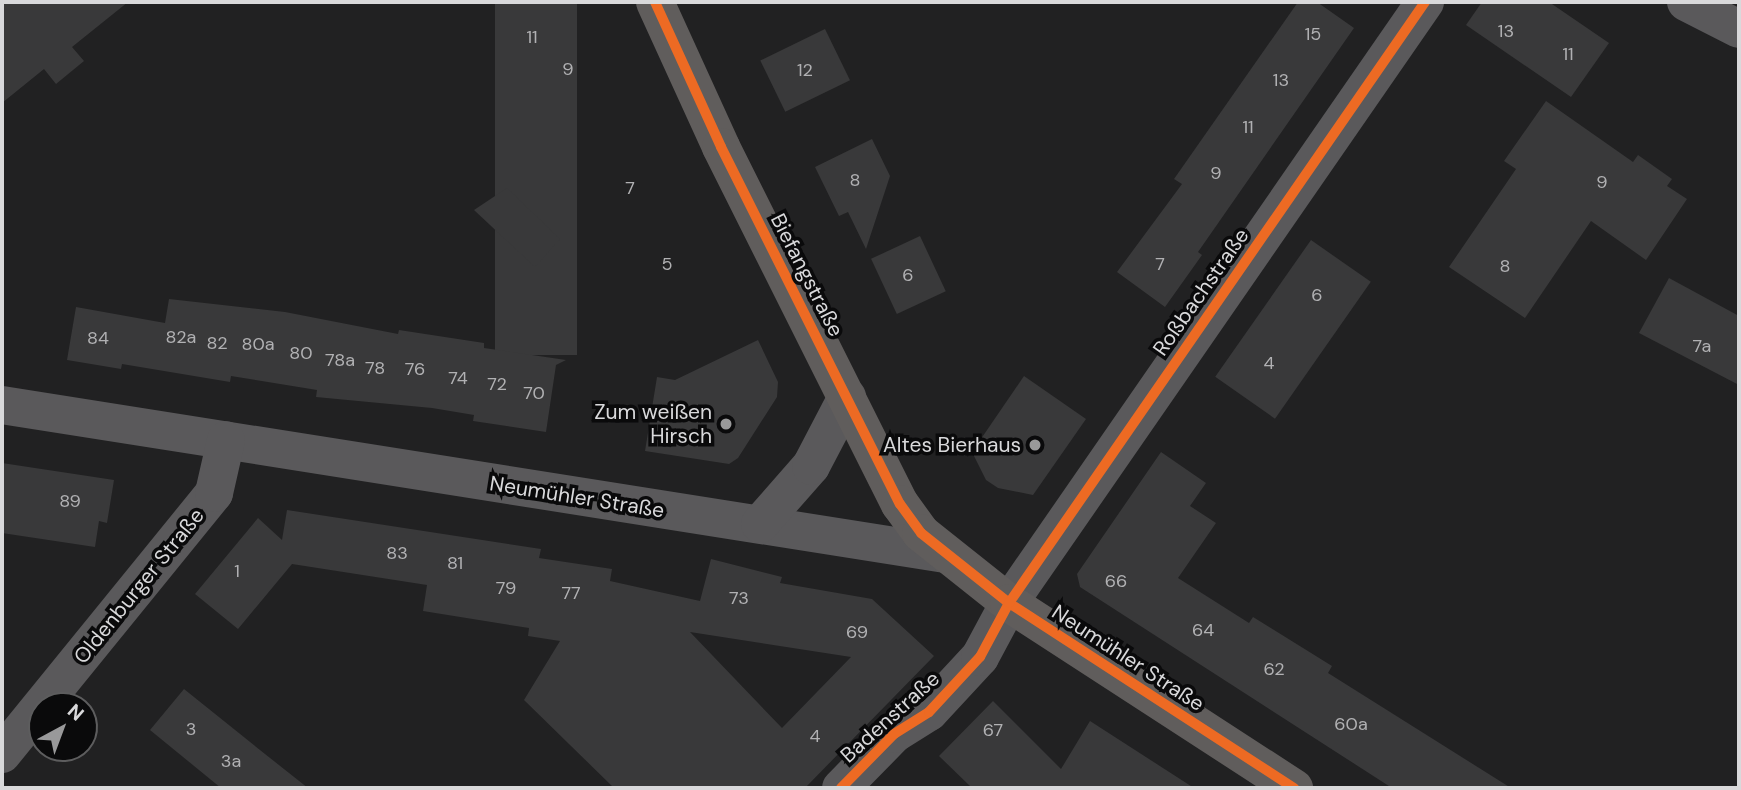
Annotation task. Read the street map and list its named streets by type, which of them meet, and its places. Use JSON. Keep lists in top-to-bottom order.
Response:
{
  "streets": {
    "main road": ["Biefangstraße", "Neumühler Straße"],
    "street": ["Roßbachstraße", "Oldenburger Straße", "Badenstraße"]
  },
  "crossings": [
    ["Biefangstraße", "Neumühler Straße"],
    ["Roßbachstraße", "Neumühler Straße"],
    ["Roßbachstraße", "Badenstraße"],
    ["Neumühler Straße", "Oldenburger Straße"],
    ["Neumühler Straße", "Badenstraße"]
  ],
  "places": ["Zum weißen Hirsch", "Altes Bierhaus"],
  "house_numbers": [
    "13",
    "15",
    "11",
    "11",
    "9",
    "12",
    "13",
    "11",
    "9",
    "8",
    "9",
    "7",
    "5",
    "7",
    "8",
    "6",
    "6",
    "82a",
    "84",
    "82",
    "80a",
    "7a",
    "80",
    "78a",
    "4",
    "78",
    "76",
    "74",
    "72",
    "70",
    "89",
    "83",
    "81",
    "1",
    "66",
    "79",
    "77",
    "73",
    "64",
    "69",
    "62",
    "60a",
    "3",
    "67",
    "4",
    "3a"
  ],
  "north": "top right"
}
